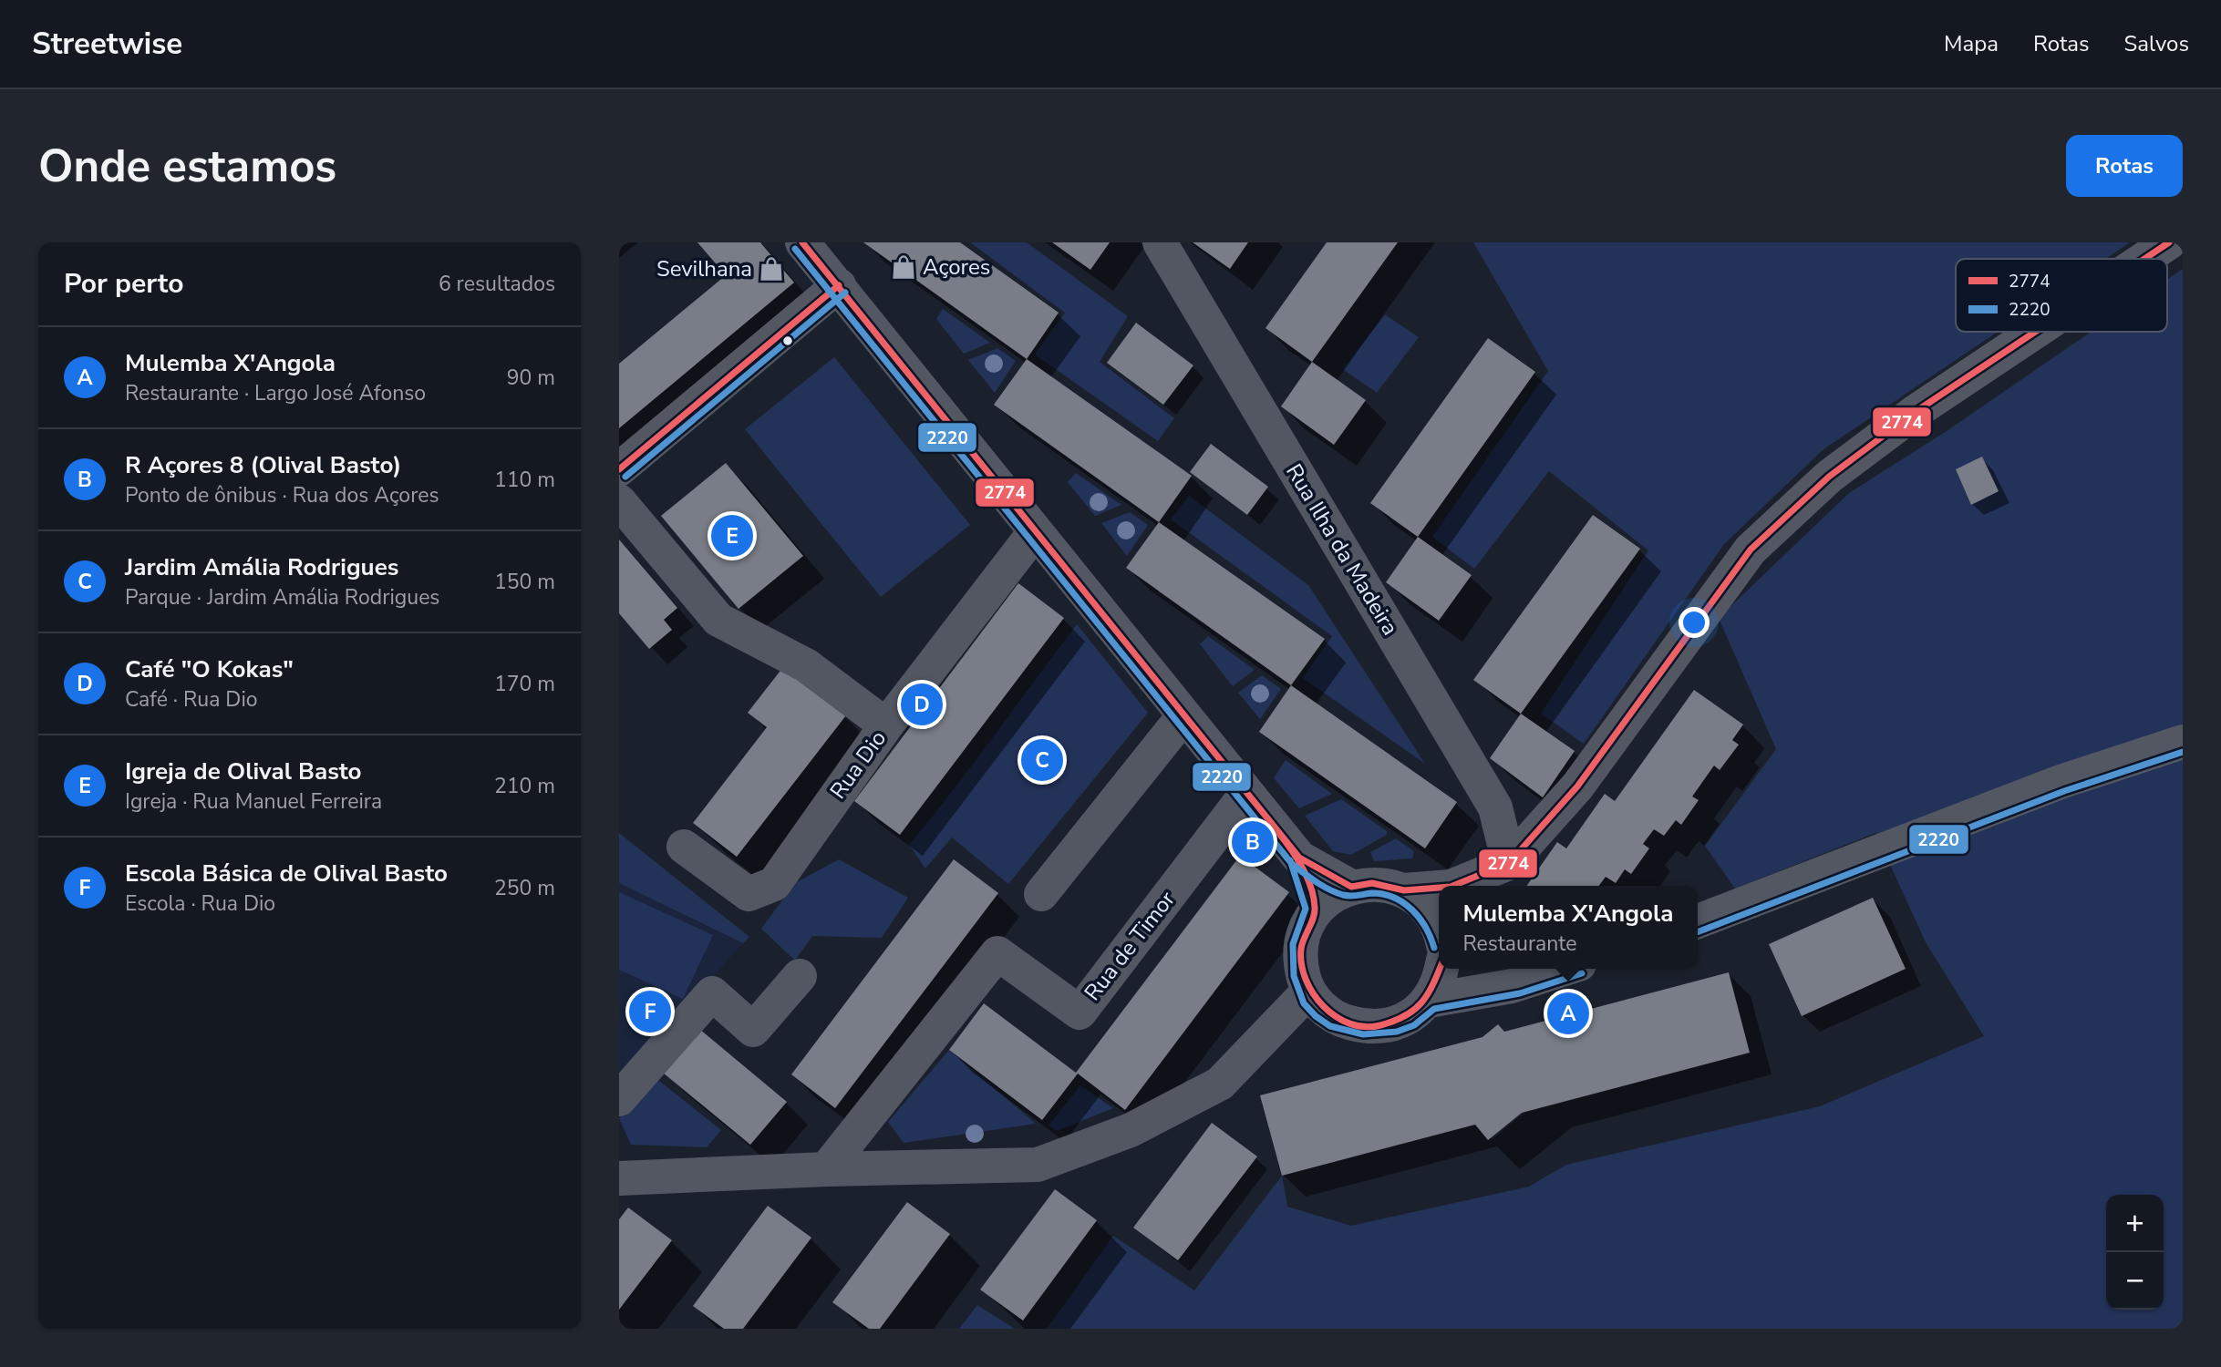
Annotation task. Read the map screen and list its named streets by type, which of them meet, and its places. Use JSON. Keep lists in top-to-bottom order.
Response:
{
  "streets": {
    "street": ["Rua Ilha da Madeira", "Rua Dio", "Rua de Timor"]
  },
  "places": {
    "shop": ["Açores", "Sevilhana"]
  },
  "lines": ["transit line 2774", "transit line 2220"],
  "legend": ["2774", "2220"],
  "page": {
    "header": "Streetwise",
    "nav": ["Mapa", "Rotas", "Salvos"],
    "buttons": "Rotas",
    "title": "Onde estamos",
    "heading": ["Por perto", "6 resultados"],
    "list": [
      {
        "mark": "A",
        "name": "Mulemba X'Angola",
        "note": "Restaurante · Largo José Afonso",
        "value": "90 m"
      },
      {
        "mark": "B",
        "name": "R Açores 8 (Olival Basto)",
        "note": "Ponto de ônibus · Rua dos Açores",
        "value": "110 m"
      },
      {
        "mark": "C",
        "name": "Jardim Amália Rodrigues",
        "note": "Parque · Jardim Amália Rodrigues",
        "value": "150 m"
      },
      {
        "mark": "D",
        "name": "Café \"O Kokas\"",
        "note": "Café · Rua Dio",
        "value": "170 m"
      },
      {
        "mark": "E",
        "name": "Igreja de Olival Basto",
        "note": "Igreja · Rua Manuel Ferreira",
        "value": "210 m"
      },
      {
        "mark": "F",
        "name": "Escola Básica de Olival Basto",
        "note": "Escola · Rua Dio",
        "value": "250 m"
      }
    ],
    "pins": [
      "E",
      "D",
      "C",
      "B",
      "F",
      "A"
    ],
    "popup": ["Mulemba X'Angola", "Restaurante"],
    "map_buttons": ["+", "−"]
  }
}
